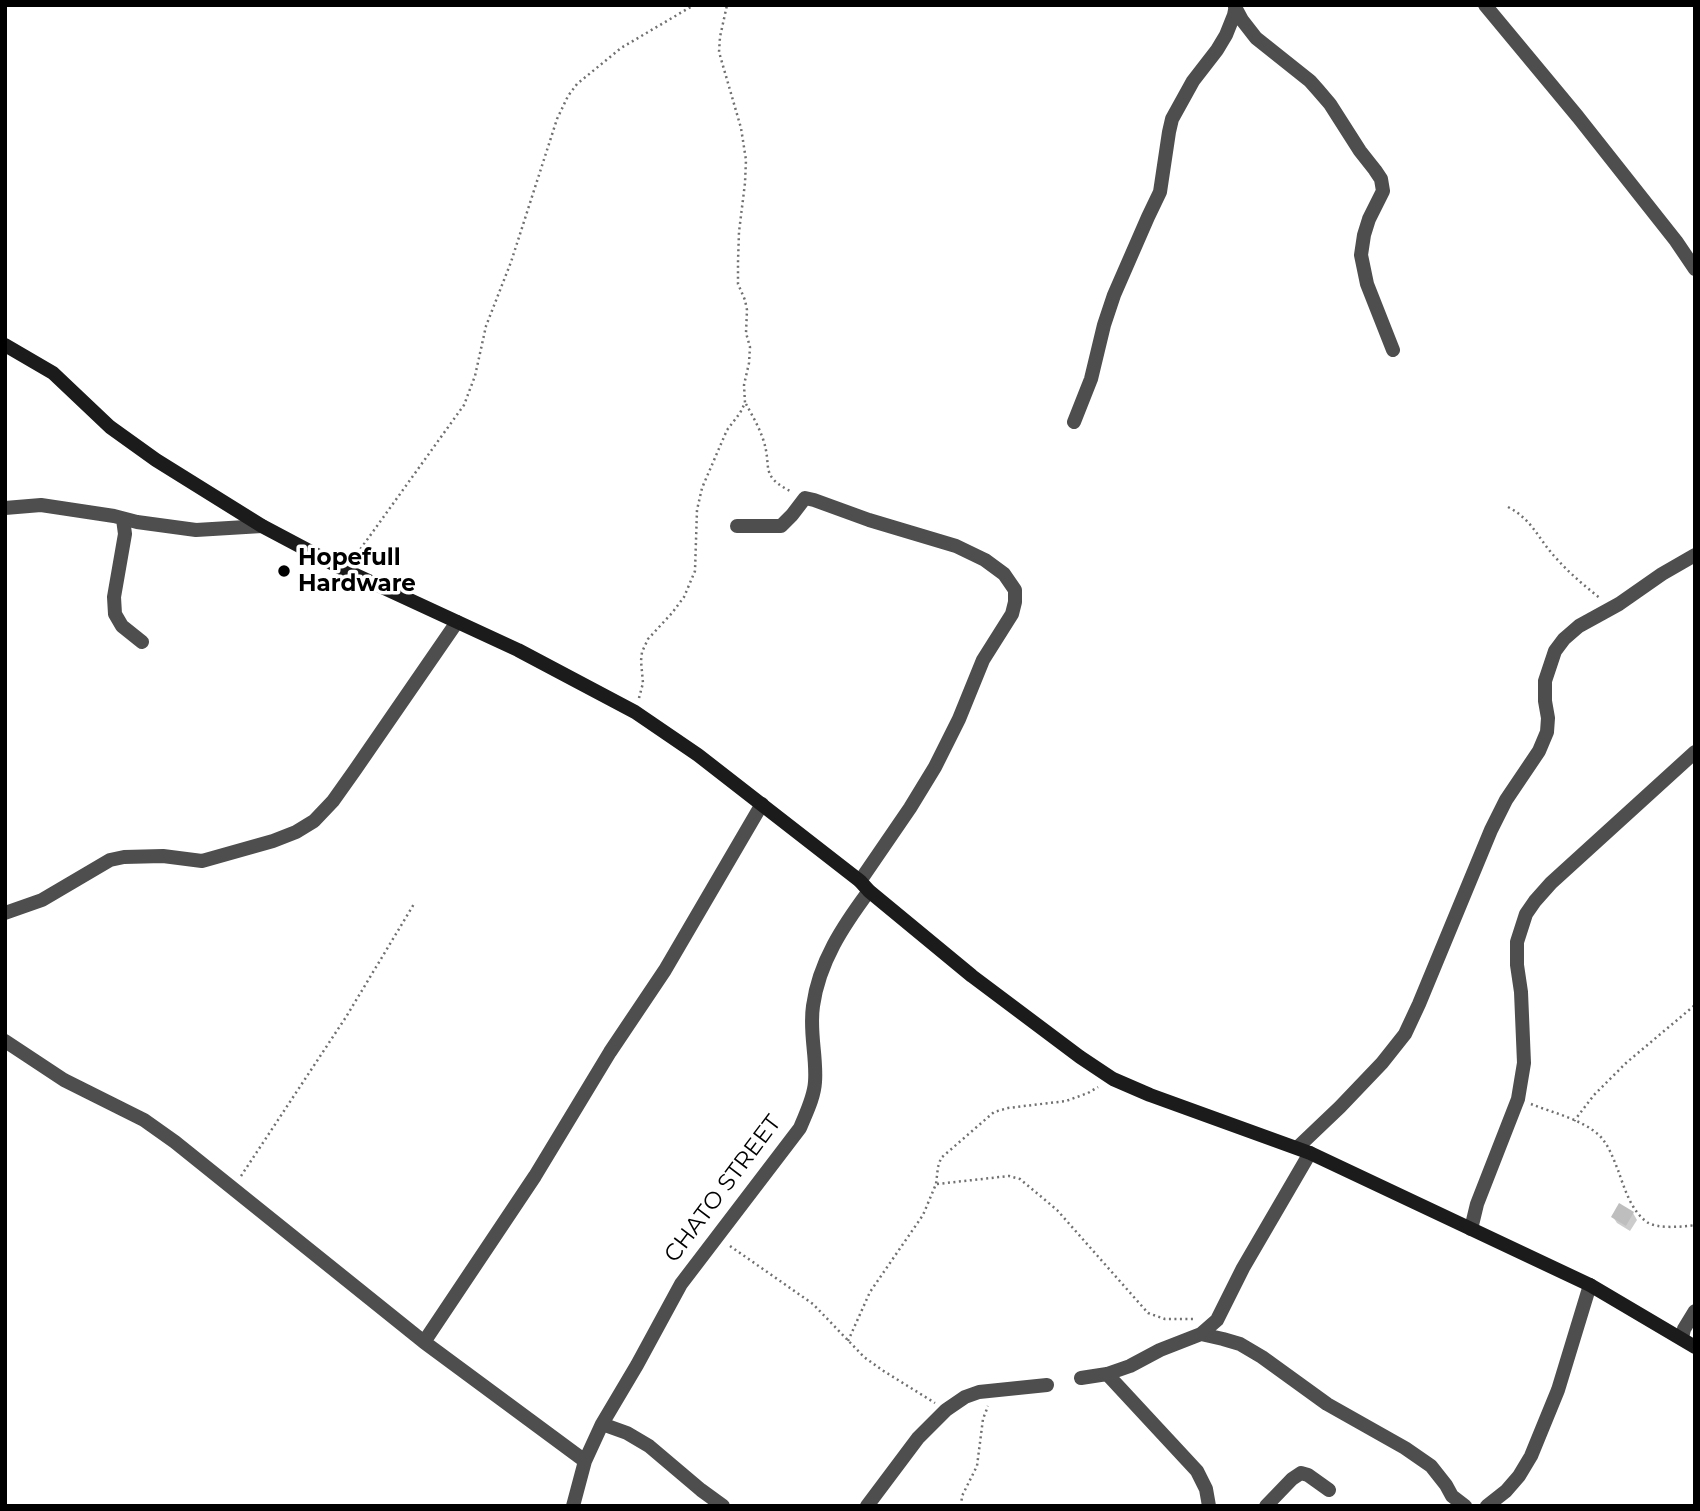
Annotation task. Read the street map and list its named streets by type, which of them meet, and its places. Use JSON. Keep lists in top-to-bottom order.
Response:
{
  "streets": {
    "street": ["CHATO STREET"]
  },
  "places": ["Hopefull Hardware"]
}
